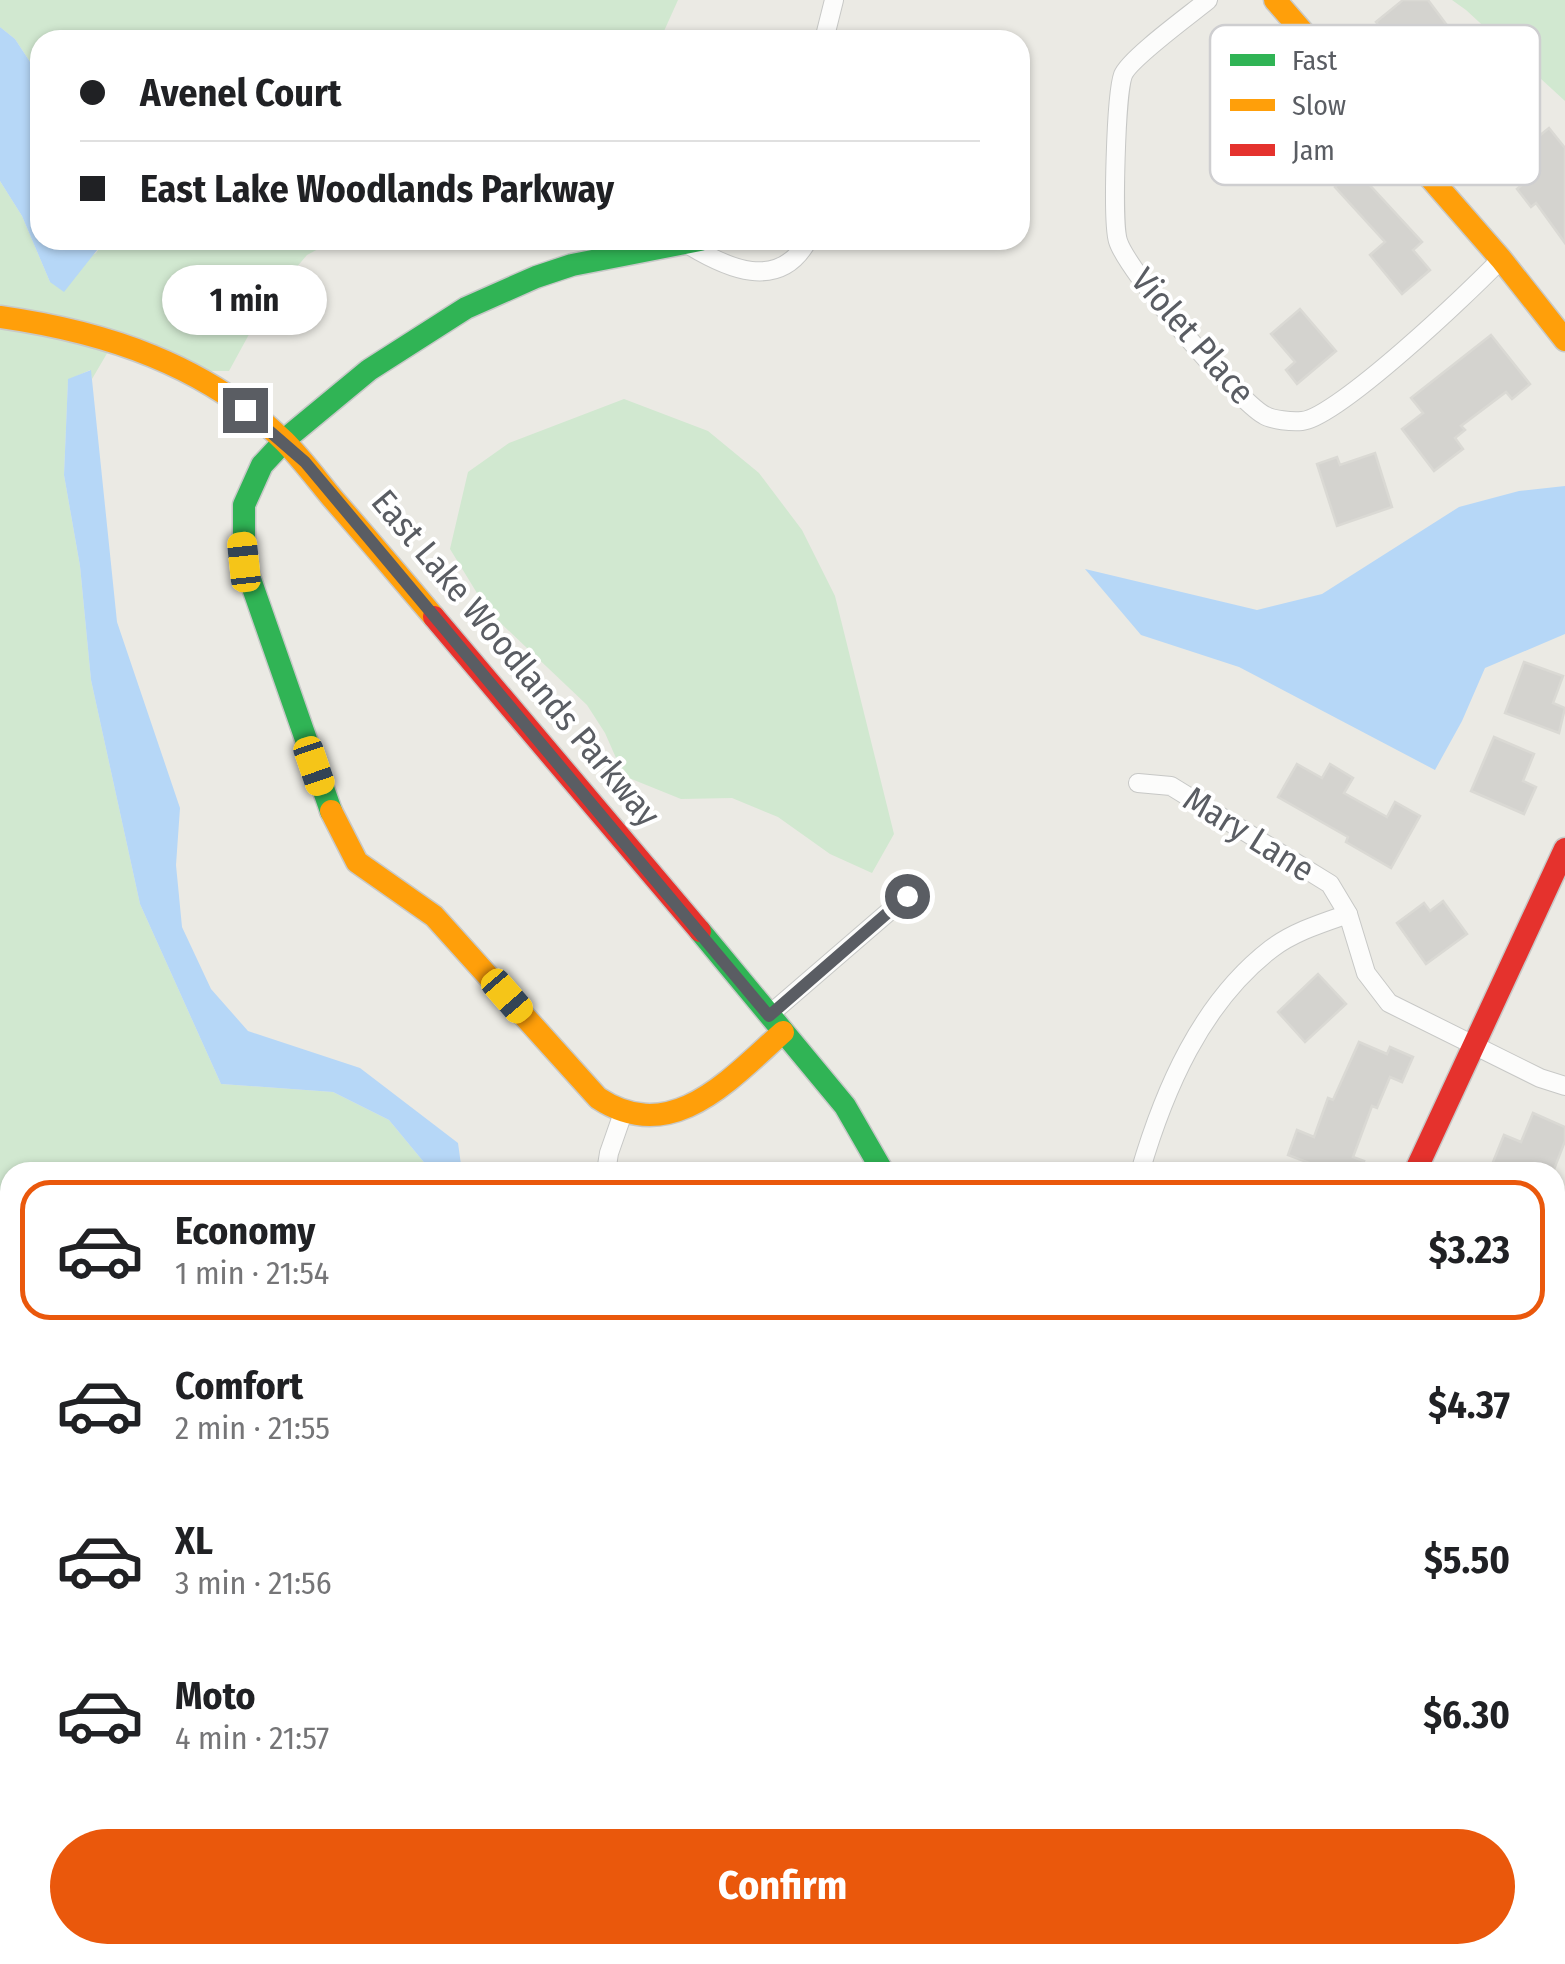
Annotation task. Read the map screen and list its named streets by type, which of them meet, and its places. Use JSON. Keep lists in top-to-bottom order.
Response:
{
  "streets": {
    "street": ["Violet Place", "East Lake Woodlands Parkway", "Mary Lane"]
  },
  "legend": ["Fast", "Slow", "Jam"],
  "page": {
    "banner": ["Avenel Court", "East Lake Woodlands Parkway"],
    "bubble": "1 min",
    "list": [
      {
        "name": "Economy",
        "note": "1 min · 21:54",
        "value": "$3.23"
      },
      {
        "name": "Comfort",
        "note": "2 min · 21:55",
        "value": "$4.37"
      },
      {
        "name": "XL",
        "note": "3 min · 21:56",
        "value": "$5.50"
      },
      {
        "name": "Moto",
        "note": "4 min · 21:57",
        "value": "$6.30"
      }
    ],
    "buttons": "Confirm"
  }
}
